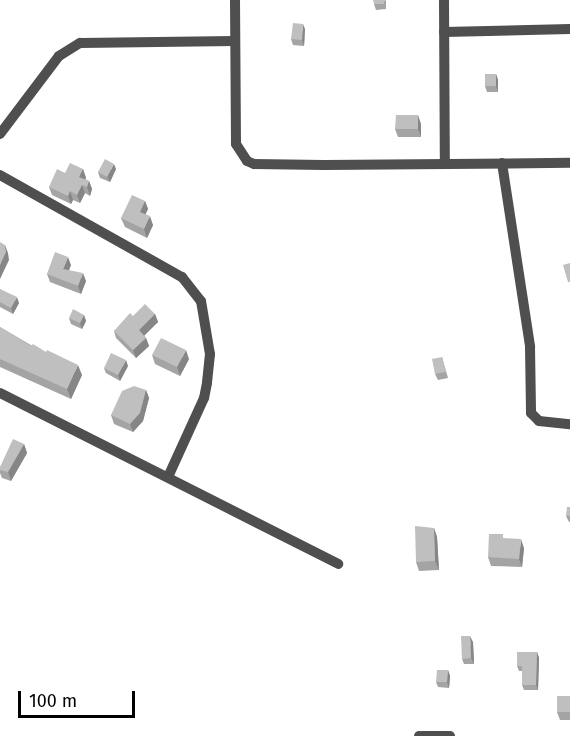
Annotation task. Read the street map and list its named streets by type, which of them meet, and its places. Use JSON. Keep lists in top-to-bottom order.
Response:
{
  "scale_bar": "100 m"
}
